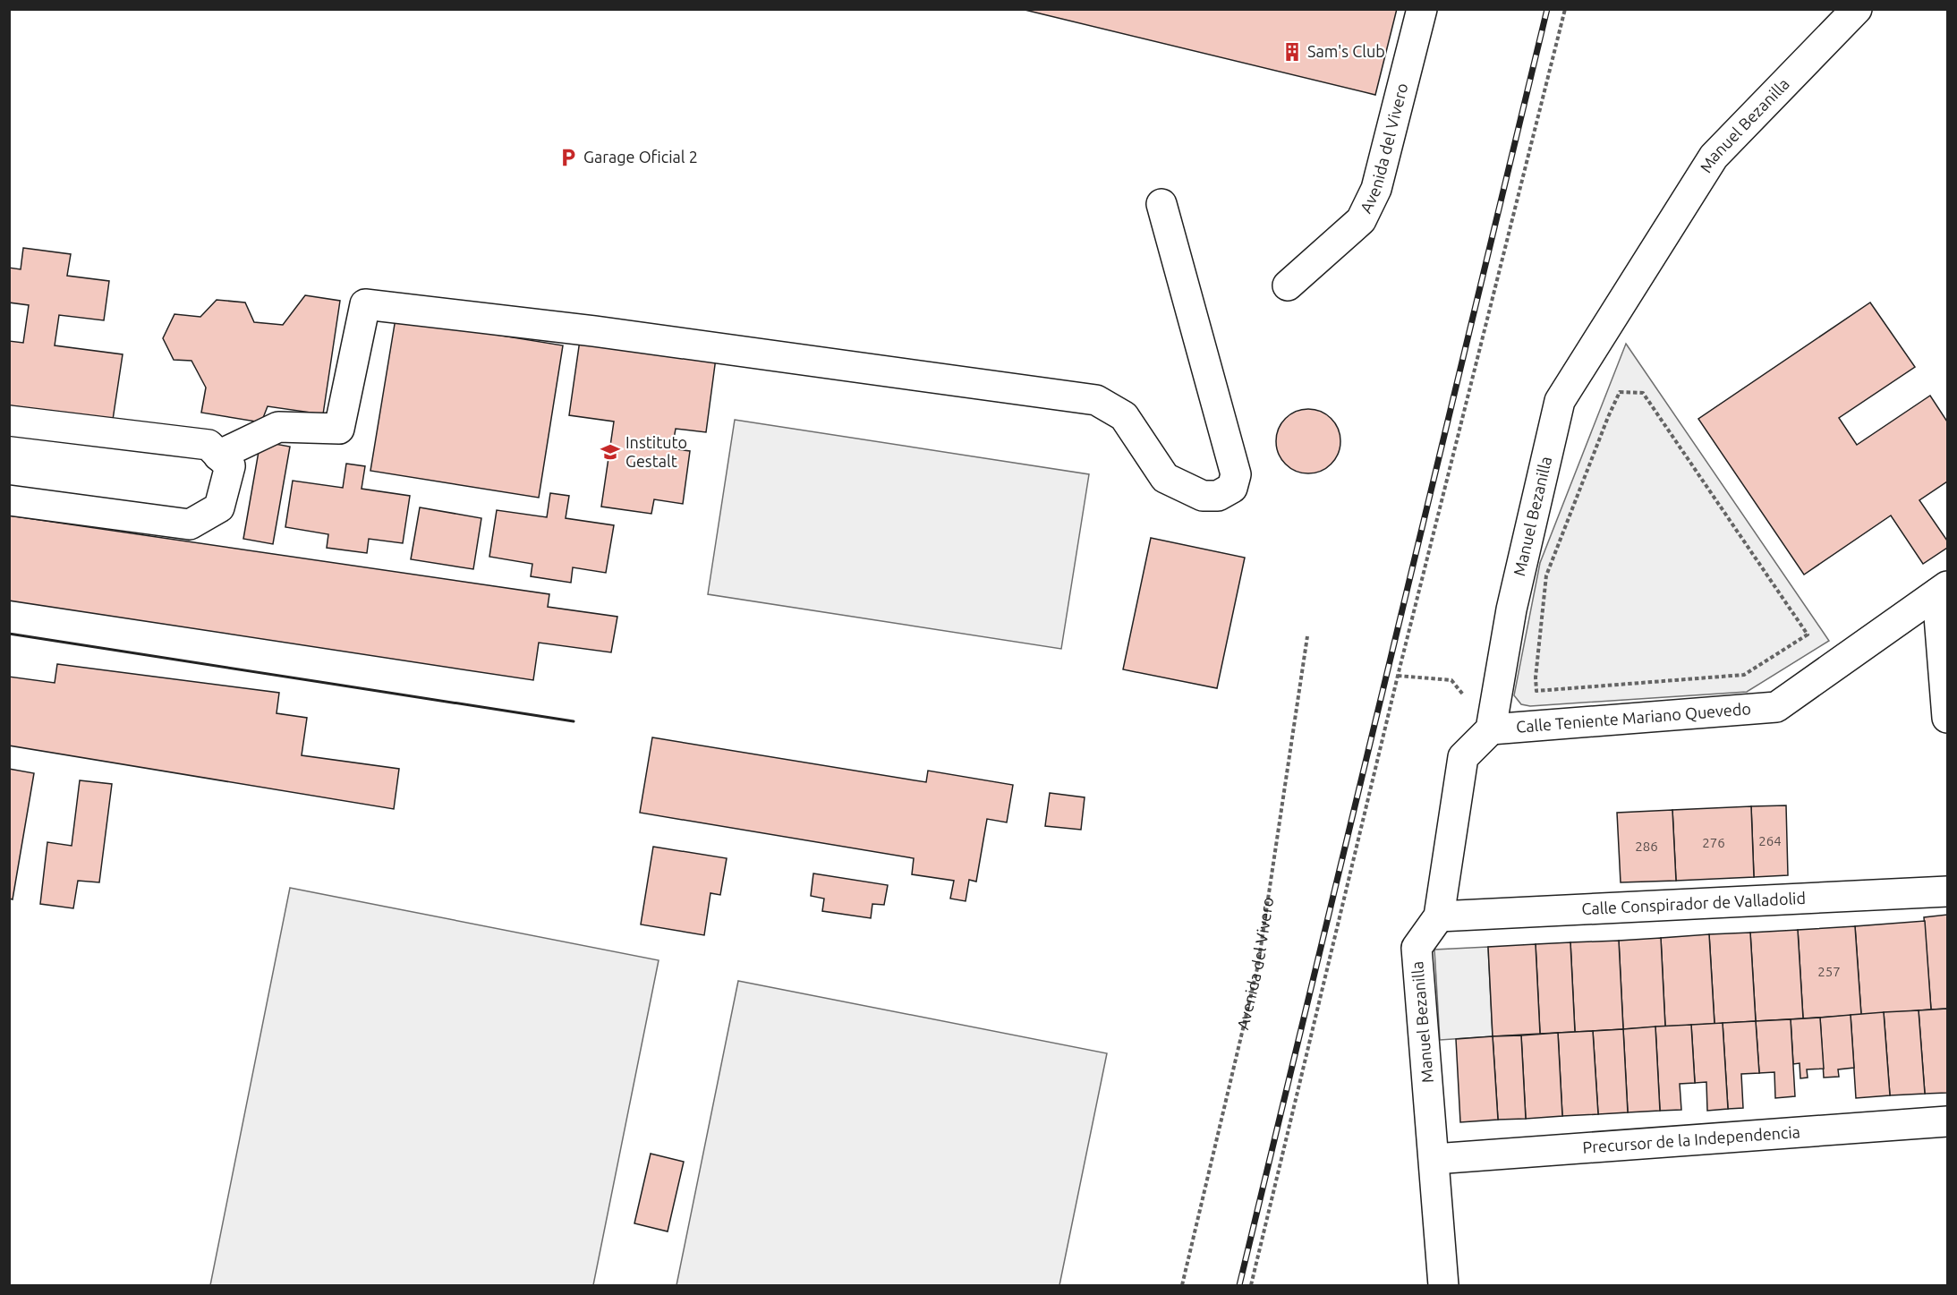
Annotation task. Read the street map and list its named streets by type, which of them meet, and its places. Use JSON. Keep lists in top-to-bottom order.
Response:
{
  "streets": {
    "street": [
      "Manuel Bezanilla",
      "Avenida del Vivero",
      "Calle Teniente Mariano Quevedo",
      "Calle Conspirador de Valladolid",
      "Precursor de la Independencia"
    ]
  },
  "crossings": [
    ["Manuel Bezanilla", "Calle Teniente Mariano Quevedo"],
    ["Manuel Bezanilla", "Calle Conspirador de Valladolid"],
    ["Manuel Bezanilla", "Precursor de la Independencia"]
  ],
  "places": {
    "building": ["Sam's Club"],
    "parking": ["Garage Oficial 2"],
    "school or university": ["Instituto Gestalt"]
  },
  "house_numbers": [
    "264",
    "276",
    "286",
    "257"
  ]
}
